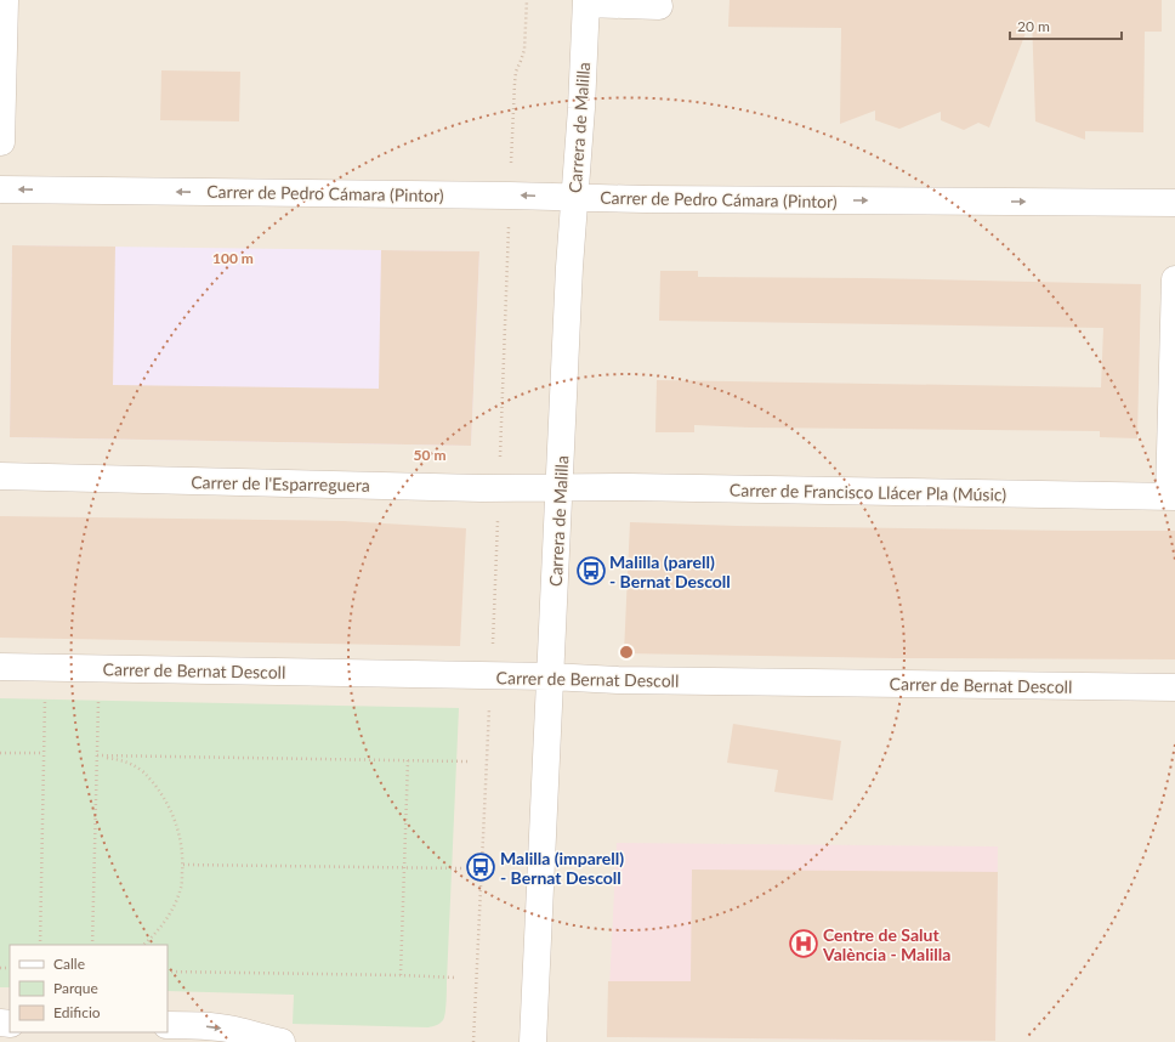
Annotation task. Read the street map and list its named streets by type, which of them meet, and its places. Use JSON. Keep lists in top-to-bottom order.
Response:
{
  "streets": {
    "street": [
      "Carrera de Malilla",
      "Carrer de Pedro Cámara (Pintor)",
      "Carrer de l'Esparreguera",
      "Carrer de Francisco Llácer Pla (Músic)",
      "Carrer de Bernat Descoll"
    ]
  },
  "crossings": [
    ["Carrera de Malilla", "Carrer de Pedro Cámara (Pintor)"],
    ["Carrera de Malilla", "Carrer de l'Esparreguera"],
    ["Carrera de Malilla", "Carrer de Francisco Llácer Pla (Músic)"],
    ["Carrera de Malilla", "Carrer de Bernat Descoll"],
    ["Carrer de l'Esparreguera", "Carrer de Francisco Llácer Pla (Músic)"]
  ],
  "places": {
    "bus stop": ["Malilla (parell) - Bernat Descoll", "Malilla (imparell) - Bernat Descoll"],
    "hospital": ["Centre de Salut València - Malilla"]
  },
  "legend": ["Calle", "Parque", "Edificio"],
  "scale_bar": "20 m",
  "rings": ["100 m", "50 m"]
}
